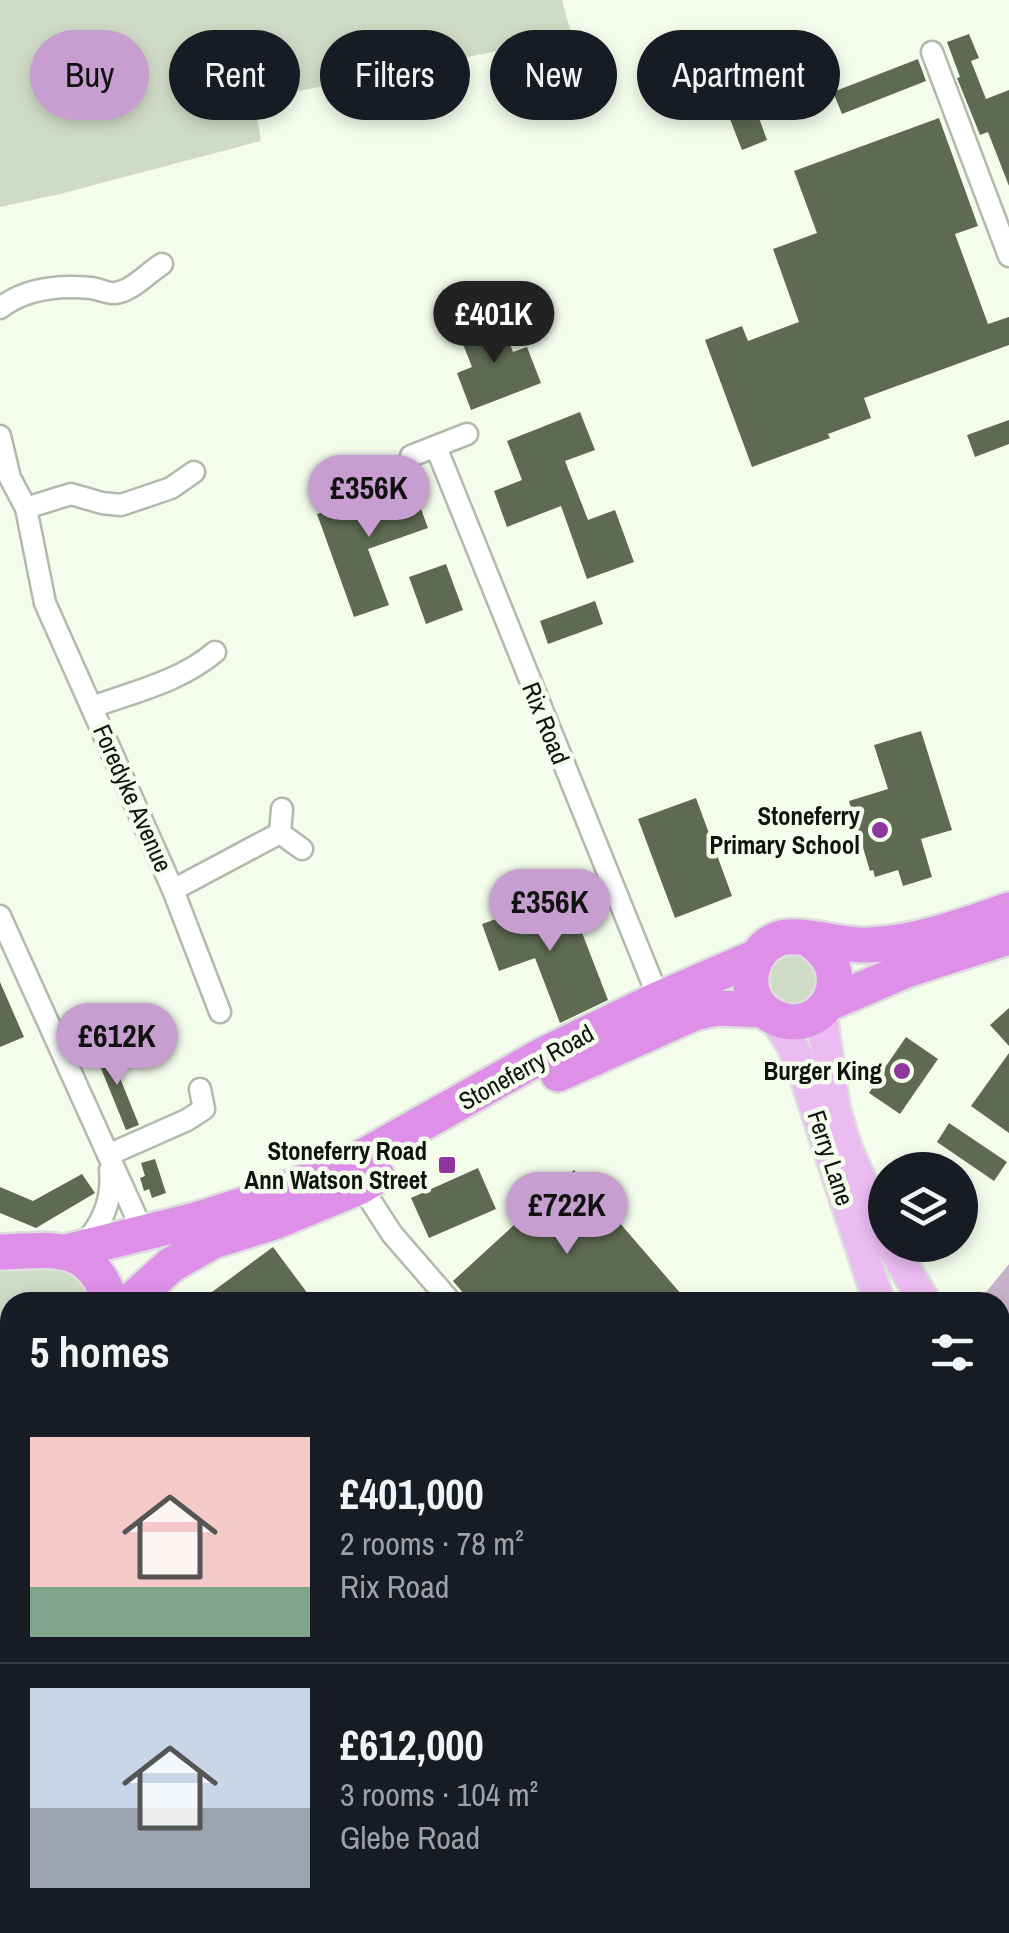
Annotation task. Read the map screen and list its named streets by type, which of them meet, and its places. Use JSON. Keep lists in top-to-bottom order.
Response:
{
  "streets": {
    "highway": ["Stoneferry Road"],
    "main road": ["Ferry Lane"],
    "street": ["Rix Road", "Foredyke Avenue"]
  },
  "crossings": [
    ["Rix Road", "Stoneferry Road"],
    ["Stoneferry Road", "Ferry Lane"]
  ],
  "places": {
    "other": ["Stoneferry Primary School", "Burger King"],
    "transit": ["Stoneferry Road Ann Watson Street"]
  },
  "page": {
    "chip": [
      "Buy",
      "Rent",
      "Filters",
      "New",
      "Apartment"
    ],
    "price": [
      "£401K",
      "£356K",
      "£356K",
      "£612K",
      "£722K"
    ],
    "heading": "5 homes",
    "list": [
      {
        "name": "£401,000",
        "note": "2 rooms · 78 m² · Rix Road"
      },
      {
        "name": "£612,000",
        "note": "3 rooms · 104 m² · Glebe Road"
      }
    ]
  }
}
